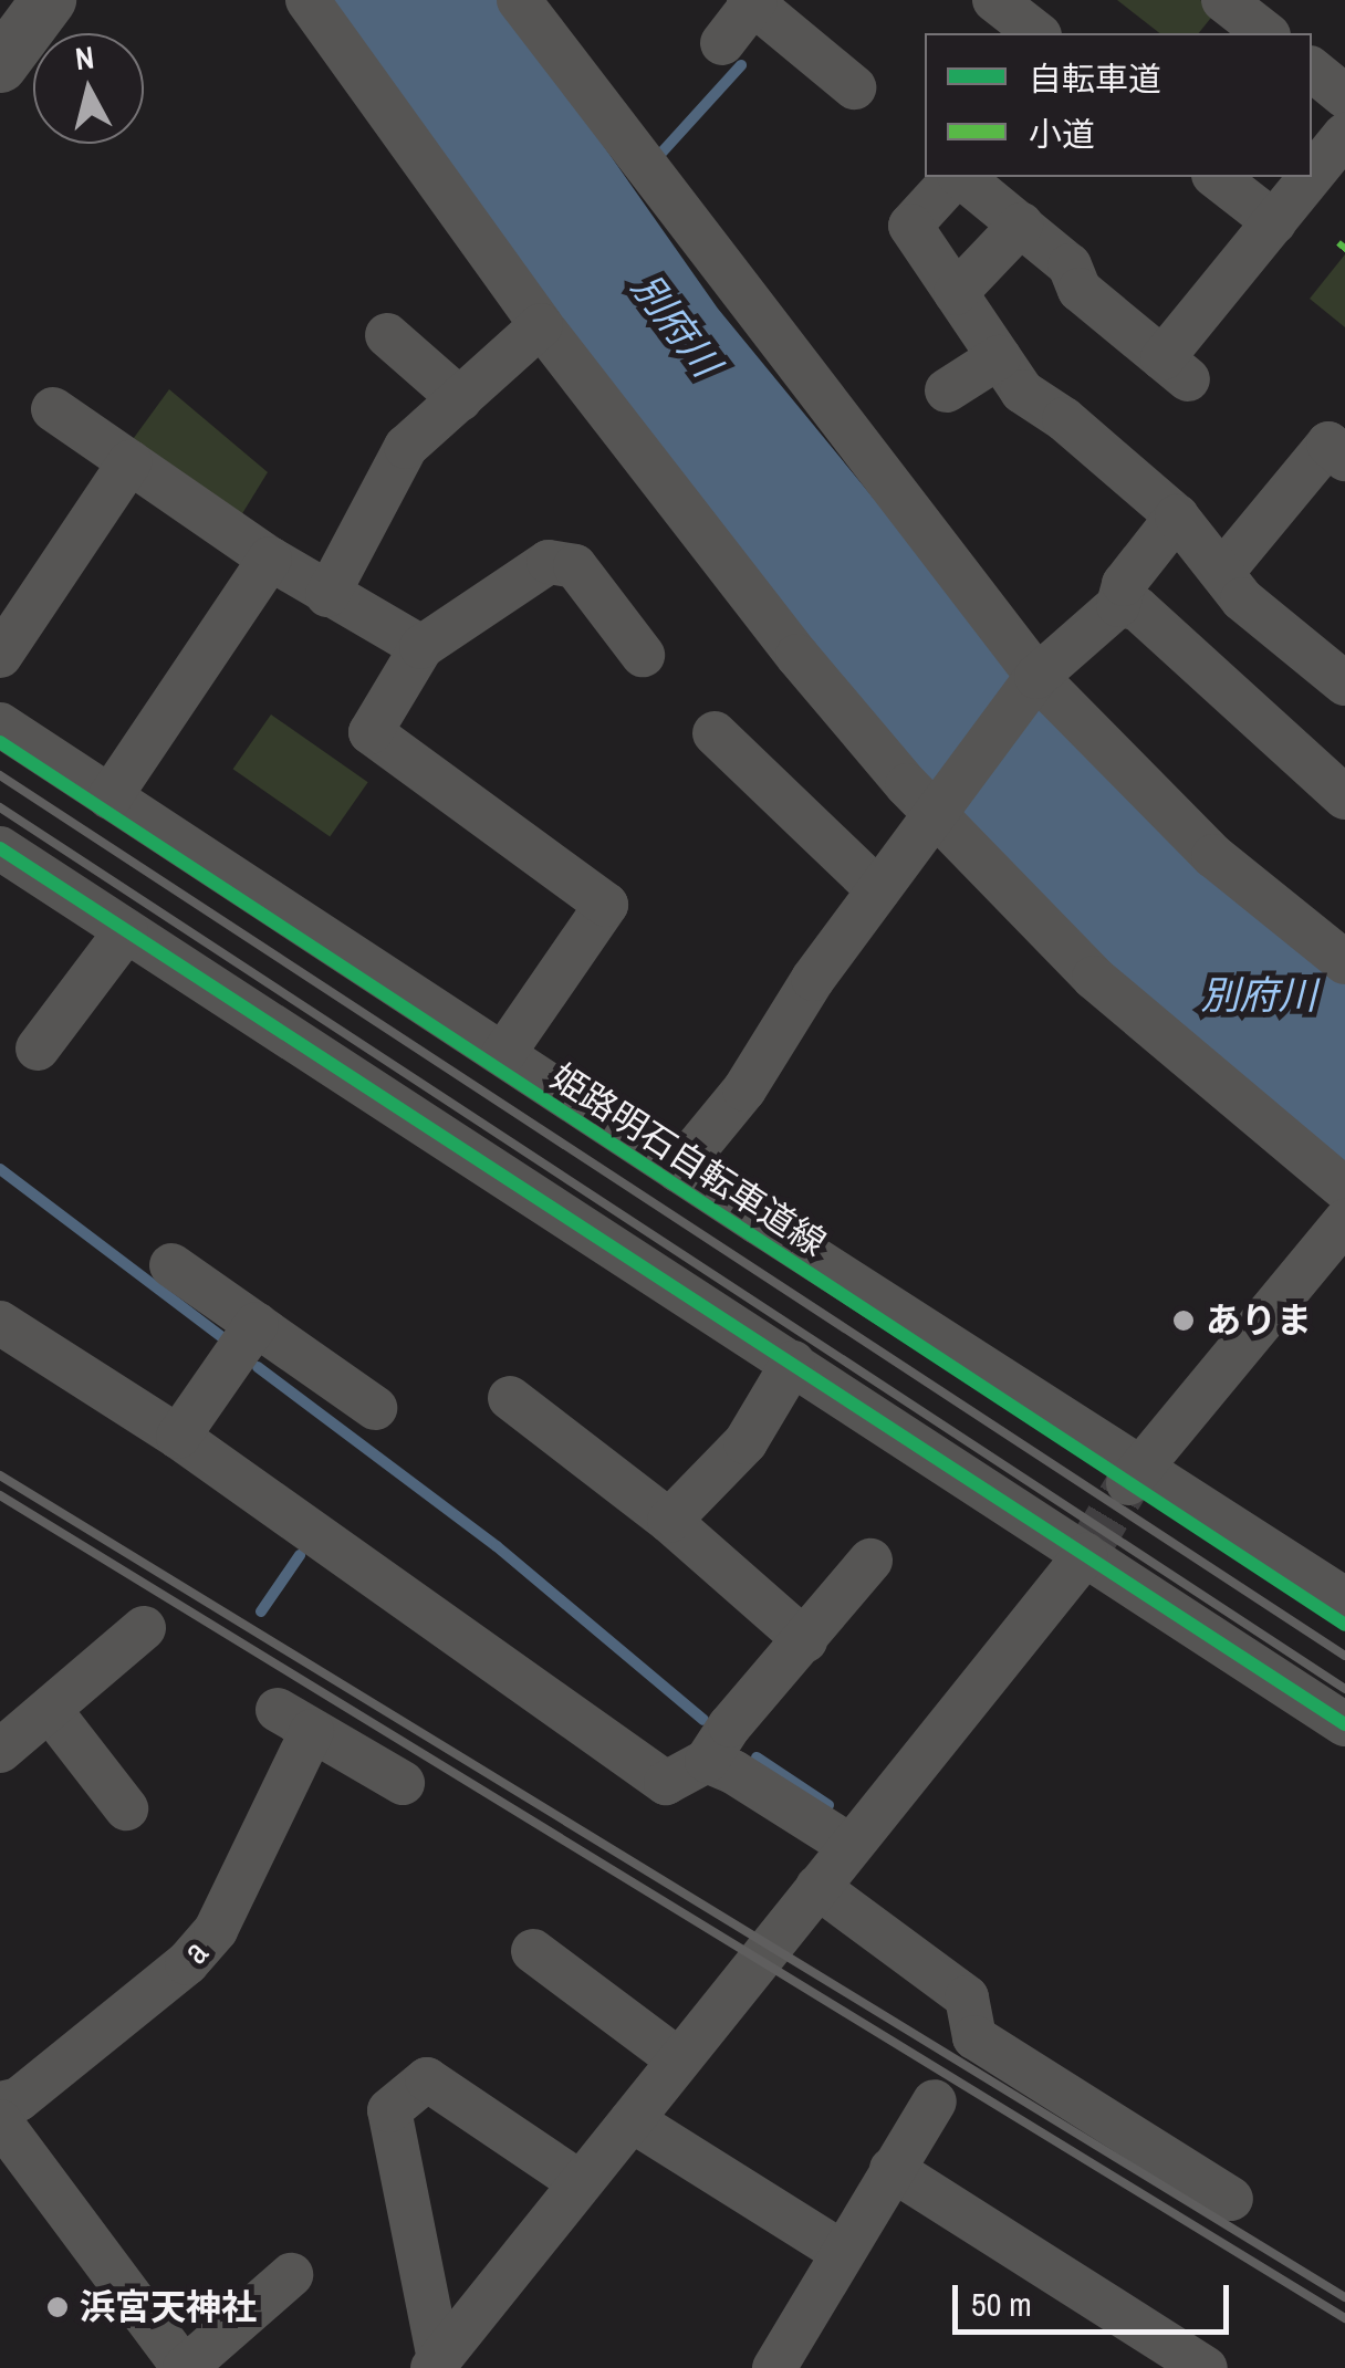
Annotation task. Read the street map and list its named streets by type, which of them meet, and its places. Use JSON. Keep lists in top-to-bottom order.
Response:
{
  "streets": {
    "street": ["a"],
    "cycle path": ["姫路明石自転車道線"]
  },
  "water": ["別府川"],
  "places": ["ありま", "浜宮天神社"],
  "legend": ["自転車道", "小道"],
  "scale_bar": "50 m",
  "north": "top"
}
